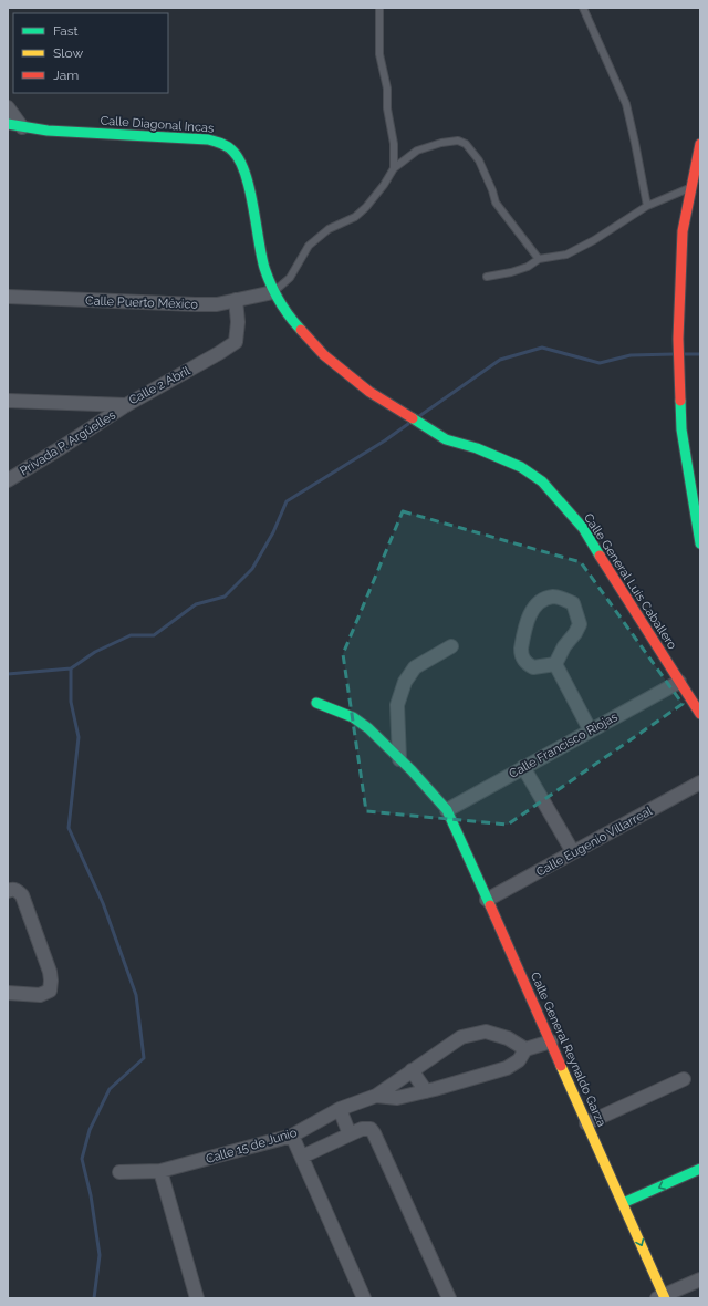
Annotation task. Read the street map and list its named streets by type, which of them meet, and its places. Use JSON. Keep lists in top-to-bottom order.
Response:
{
  "streets": {
    "street": [
      "Calle Diagonal Incas",
      "Calle Puerto México",
      "Calle 2 Abril",
      "Privada P. Argüelles",
      "Calle General Luis Caballero",
      "Calle Francisco Riojas",
      "Calle Eugenio Villarreal",
      "Calle General Reynaldo Garza",
      "Calle 15 de Junio"
    ]
  },
  "crossings": [
    ["Calle Diagonal Incas", "Calle Puerto México"],
    ["Calle Diagonal Incas", "Calle General Luis Caballero"],
    ["Calle Puerto México", "Calle 2 Abril"],
    ["Calle Puerto México", "Calle General Luis Caballero"],
    ["Calle 2 Abril", "Privada P. Argüelles"],
    ["Calle General Luis Caballero", "Calle Francisco Riojas"],
    ["Calle Francisco Riojas", "Calle General Reynaldo Garza"],
    ["Calle Eugenio Villarreal", "Calle General Reynaldo Garza"]
  ],
  "legend": ["Fast", "Slow", "Jam"]
}
